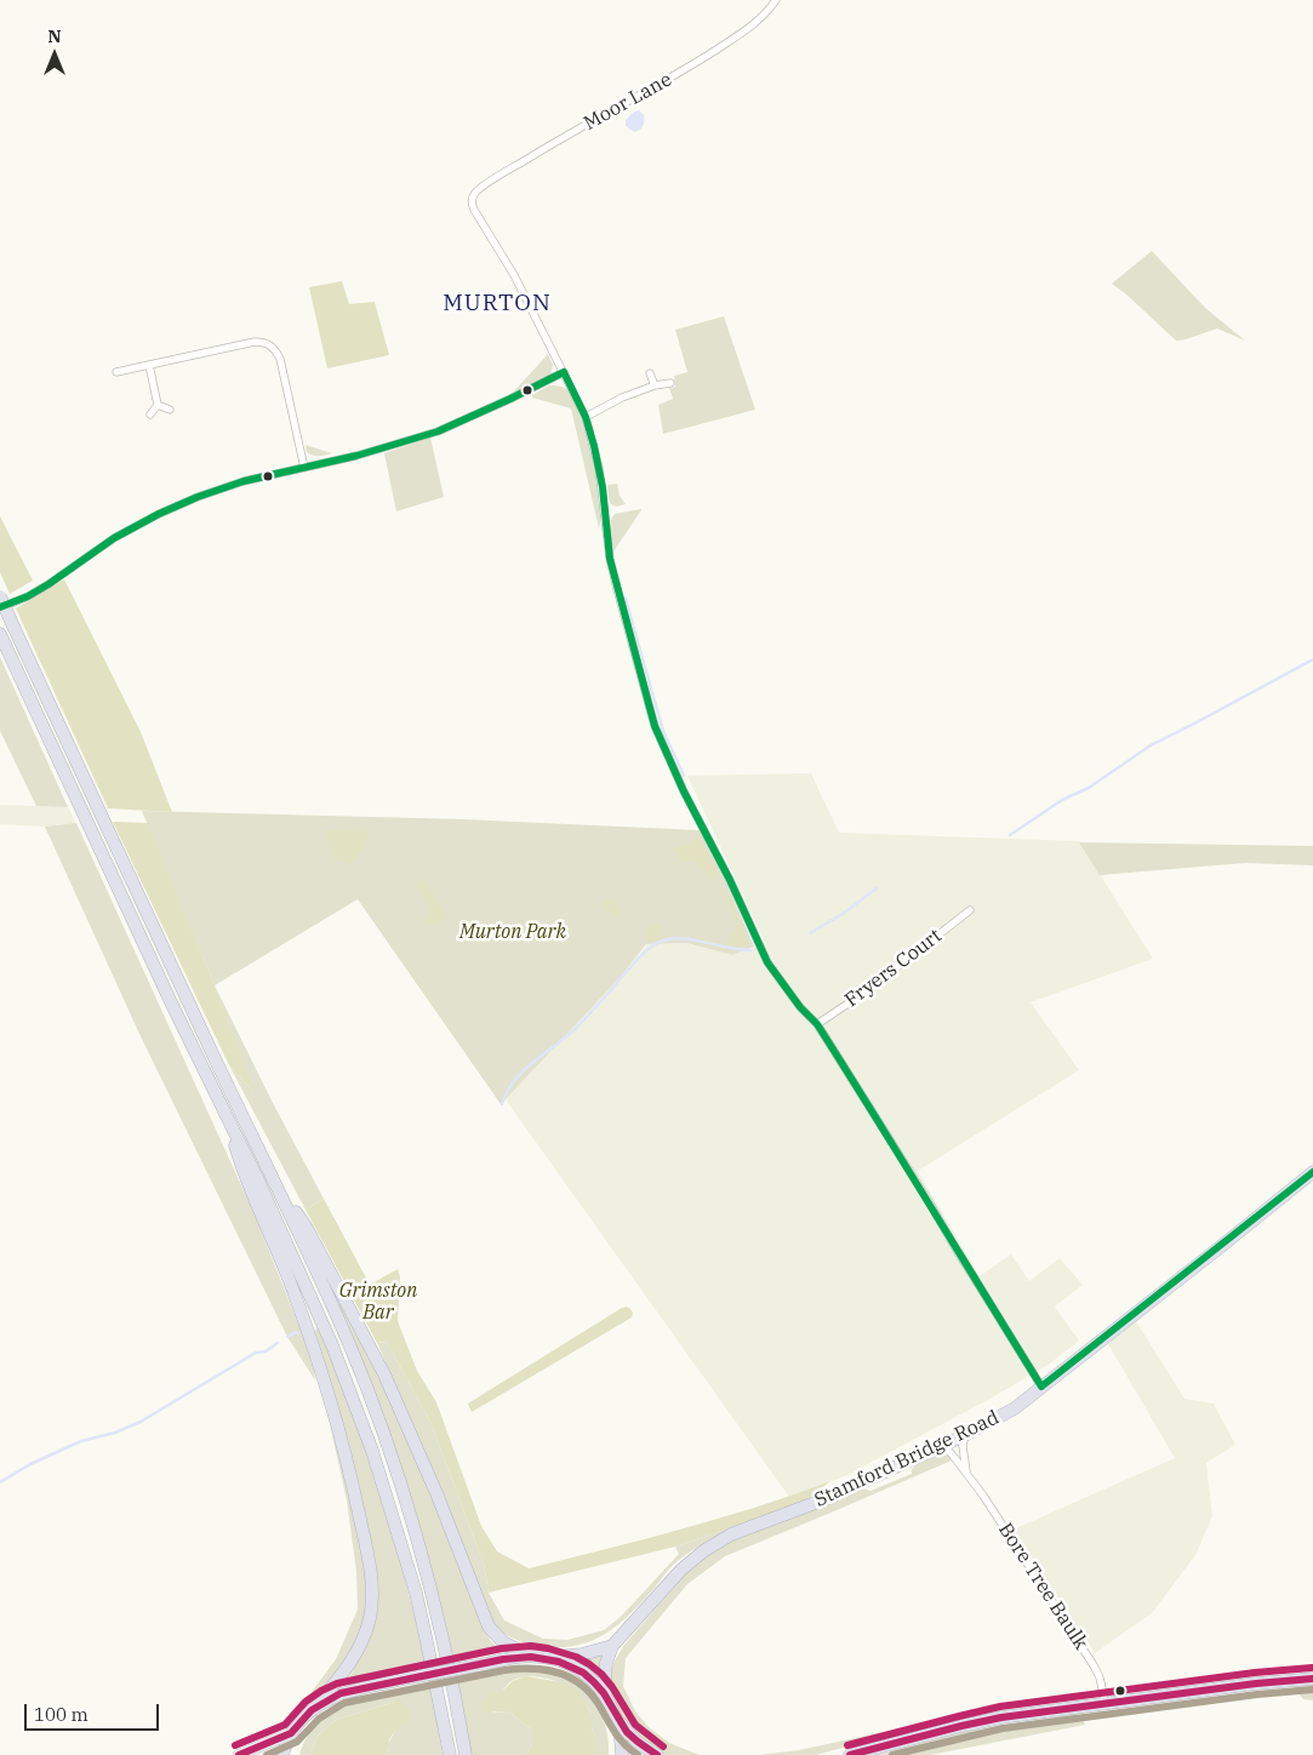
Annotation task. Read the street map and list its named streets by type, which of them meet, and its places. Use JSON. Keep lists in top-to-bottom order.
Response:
{
  "streets": {
    "highway": ["Stamford Bridge Road"],
    "street": ["Moor Lane", "Fryers Court", "Bore Tree Baulk"]
  },
  "crossings": [
    ["Stamford Bridge Road", "Bore Tree Baulk"]
  ],
  "districts": ["MURTON"],
  "parks": ["Murton Park", "Grimston Bar"],
  "scale_bar": "100 m",
  "north": "top"
}
